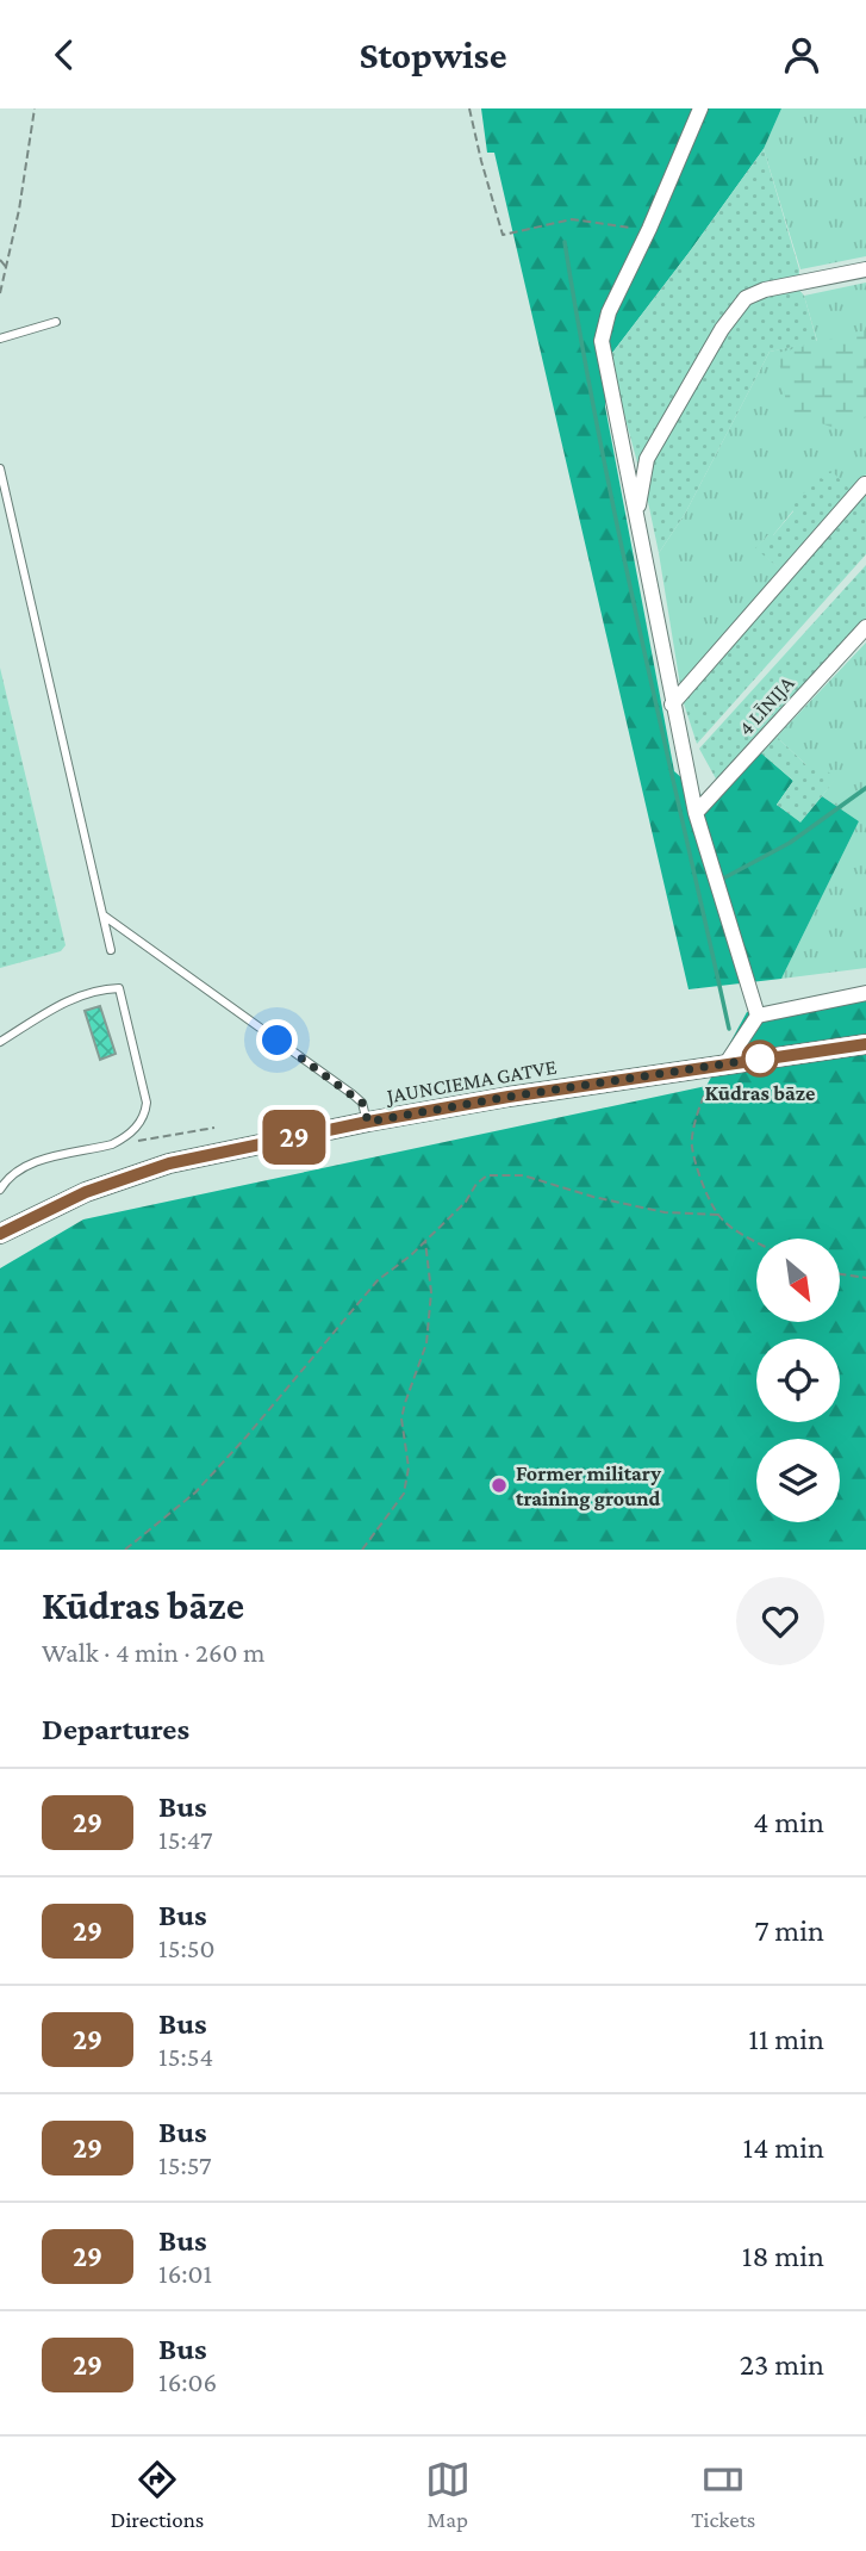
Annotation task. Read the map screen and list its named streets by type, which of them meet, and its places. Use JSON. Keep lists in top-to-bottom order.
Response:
{
  "streets": {
    "main road": ["JAUNCIEMA GATVE"],
    "street": ["4 LĪNIJA"]
  },
  "places": ["Kūdras bāze", "Former military training ground"],
  "lines": ["bus line 29"],
  "north": "bottom right",
  "page": {
    "header": "Stopwise",
    "on_map": "29",
    "heading": [
      ["Kūdras bāze", "Walk · 4 min · 260 m"],
      "Departures"
    ],
    "list": [
      {
        "mark": "29",
        "name": "Bus",
        "note": "15:47",
        "value": "4 min"
      },
      {
        "mark": "29",
        "name": "Bus",
        "note": "15:50",
        "value": "7 min"
      },
      {
        "mark": "29",
        "name": "Bus",
        "note": "15:54",
        "value": "11 min"
      },
      {
        "mark": "29",
        "name": "Bus",
        "note": "15:57",
        "value": "14 min"
      },
      {
        "mark": "29",
        "name": "Bus",
        "note": "16:01",
        "value": "18 min"
      },
      {
        "mark": "29",
        "name": "Bus",
        "note": "16:06",
        "value": "23 min"
      }
    ],
    "tabs": ["Directions", "Map", "Tickets"]
  }
}
